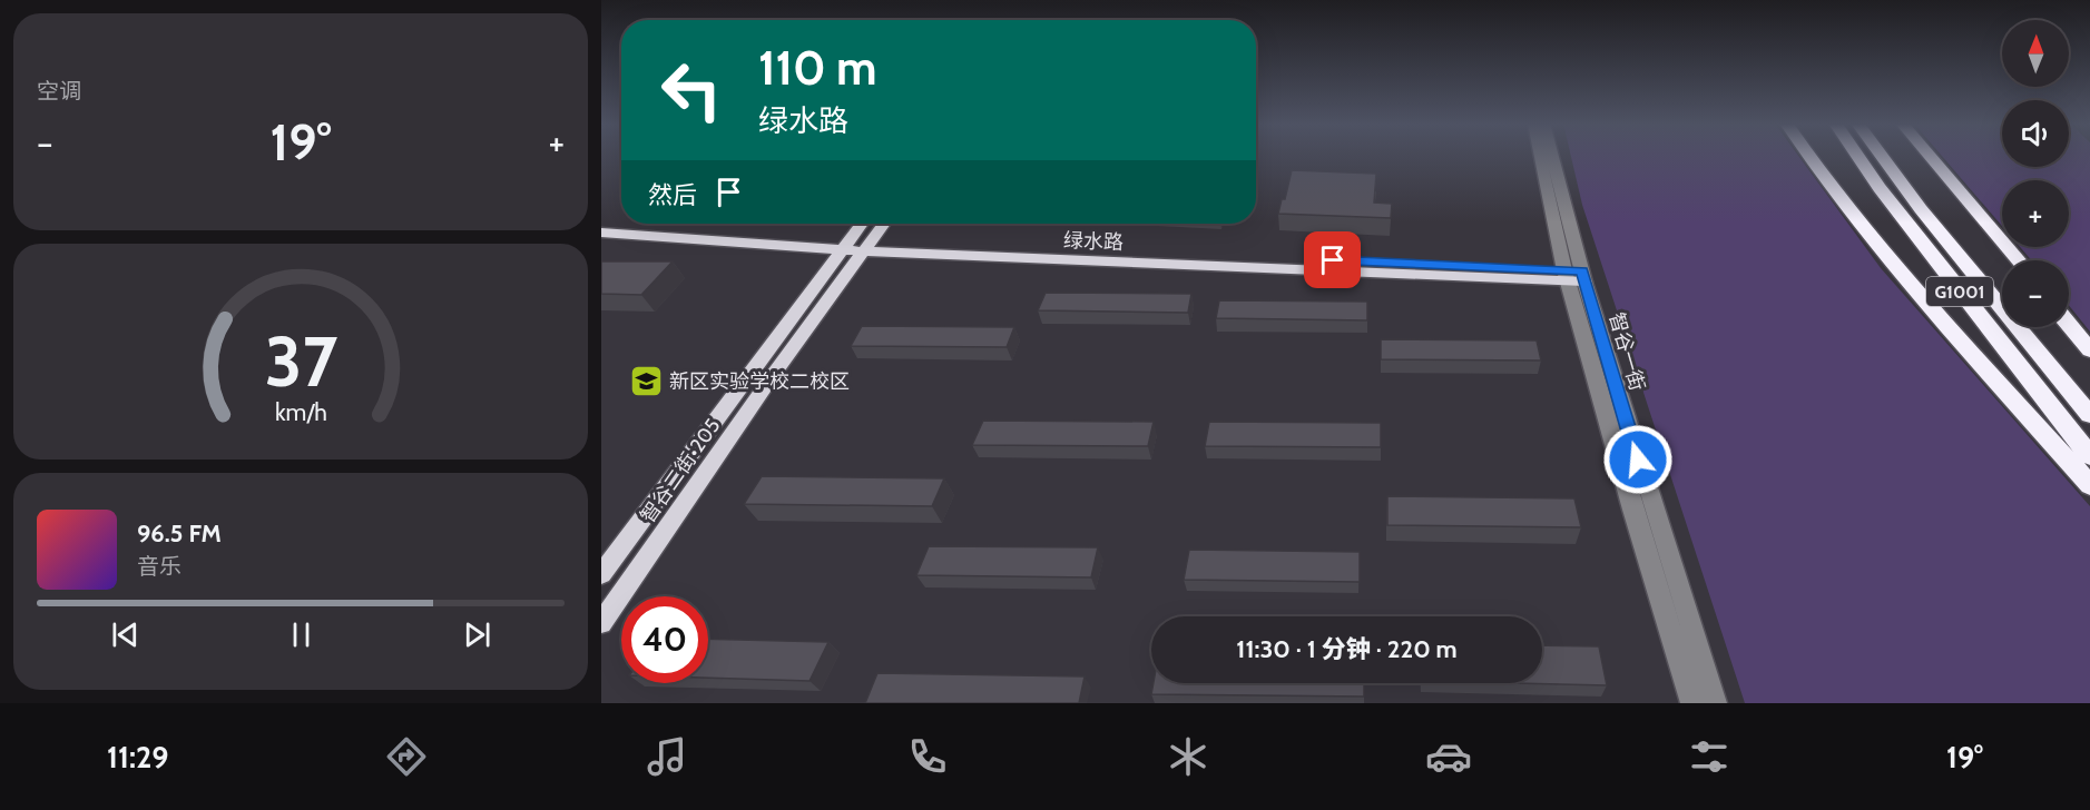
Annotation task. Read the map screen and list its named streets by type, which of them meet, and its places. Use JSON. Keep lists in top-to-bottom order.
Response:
{
  "streets": {
    "highway": ["G1001"],
    "main road": ["绿水路", "智谷二街•205"],
    "street": ["智谷一街"]
  },
  "crossings": [
    ["绿水路", "智谷一街"],
    ["绿水路", "智谷二街•205"]
  ],
  "places": {
    "school or university": ["新区实验学校二校区"]
  },
  "north": "top",
  "page": {
    "tile": "空调",
    "map_buttons": ["+", "−"],
    "turn": ["110 m", "绿水路"],
    "heat": ["−", "19°", "+"],
    "then": "然后",
    "song": ["96.5 FM", "音乐"],
    "limit": "40",
    "trip": "11:30 · 1 分钟 · 220 m",
    "tabs": ["11:29", "19°"],
    "gauge": ["37", "km/h"]
  }
}
